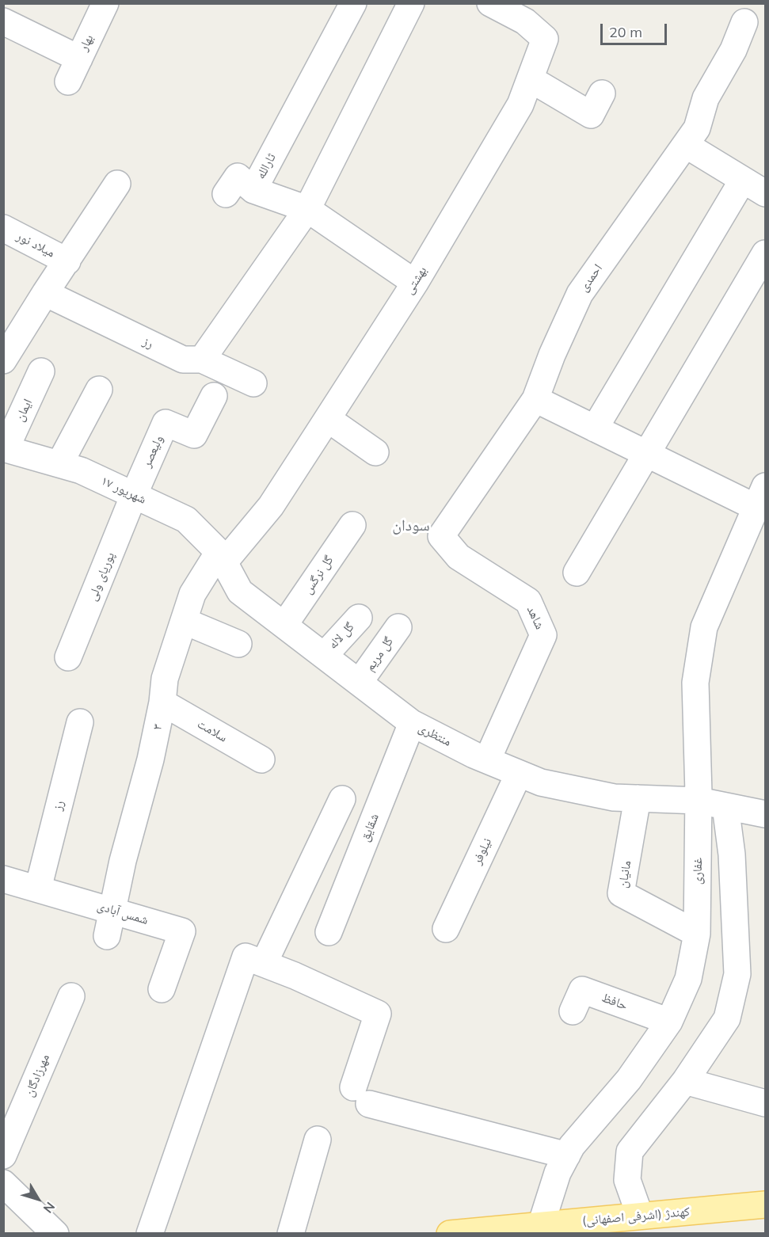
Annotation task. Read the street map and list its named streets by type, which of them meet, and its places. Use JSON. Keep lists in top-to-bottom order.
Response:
{
  "streets": {
    "main road": ["کهندژ (اشرفی اصفهانی)"],
    "street": [
      "بهار",
      "ثارالله",
      "میلاد نور",
      "احمدی",
      "بهشتی",
      "رز",
      "ایمان",
      "ولیعصر",
      "۱۷ شهریور",
      "گل نرگس",
      "پوریای ولی",
      "شاهد",
      "گل لاله",
      "گل مریم",
      "۳",
      "سلامت",
      "منتظری",
      "شقایق",
      "نیلوفر",
      "غفاری",
      "مانیان",
      "شمس آبادی",
      "حافظ",
      "مهرزادگان"
    ]
  },
  "crossings": [
    ["ثارالله", "بهشتی"],
    ["احمدی", "شاهد"],
    ["بهشتی", "۱۷ شهریور"],
    ["بهشتی", "۳"],
    ["بهشتی", "منتظری"],
    ["رز", "شمس آبادی"],
    ["ایمان", "۱۷ شهریور"],
    ["ولیعصر", "۱۷ شهریور"],
    ["ولیعصر", "پوریای ولی"],
    ["۱۷ شهریور", "پوریای ولی"],
    ["۱۷ شهریور", "۳"],
    ["۱۷ شهریور", "منتظری"],
    ["گل نرگس", "منتظری"],
    ["شاهد", "منتظری"],
    ["گل لاله", "منتظری"],
    ["گل مریم", "منتظری"],
    ["۳", "سلامت"],
    ["۳", "منتظری"],
    ["۳", "شمس آبادی"],
    ["منتظری", "شقایق"],
    ["منتظری", "نیلوفر"],
    ["منتظری", "غفاری"],
    ["منتظری", "مانیان"],
    ["غفاری", "مانیان"],
    ["غفاری", "حافظ"],
    ["غفاری", "کهندژ (اشرفی اصفهانی)"]
  ],
  "districts": ["سودان"],
  "scale_bar": "20 m",
  "north": "bottom right"
}
